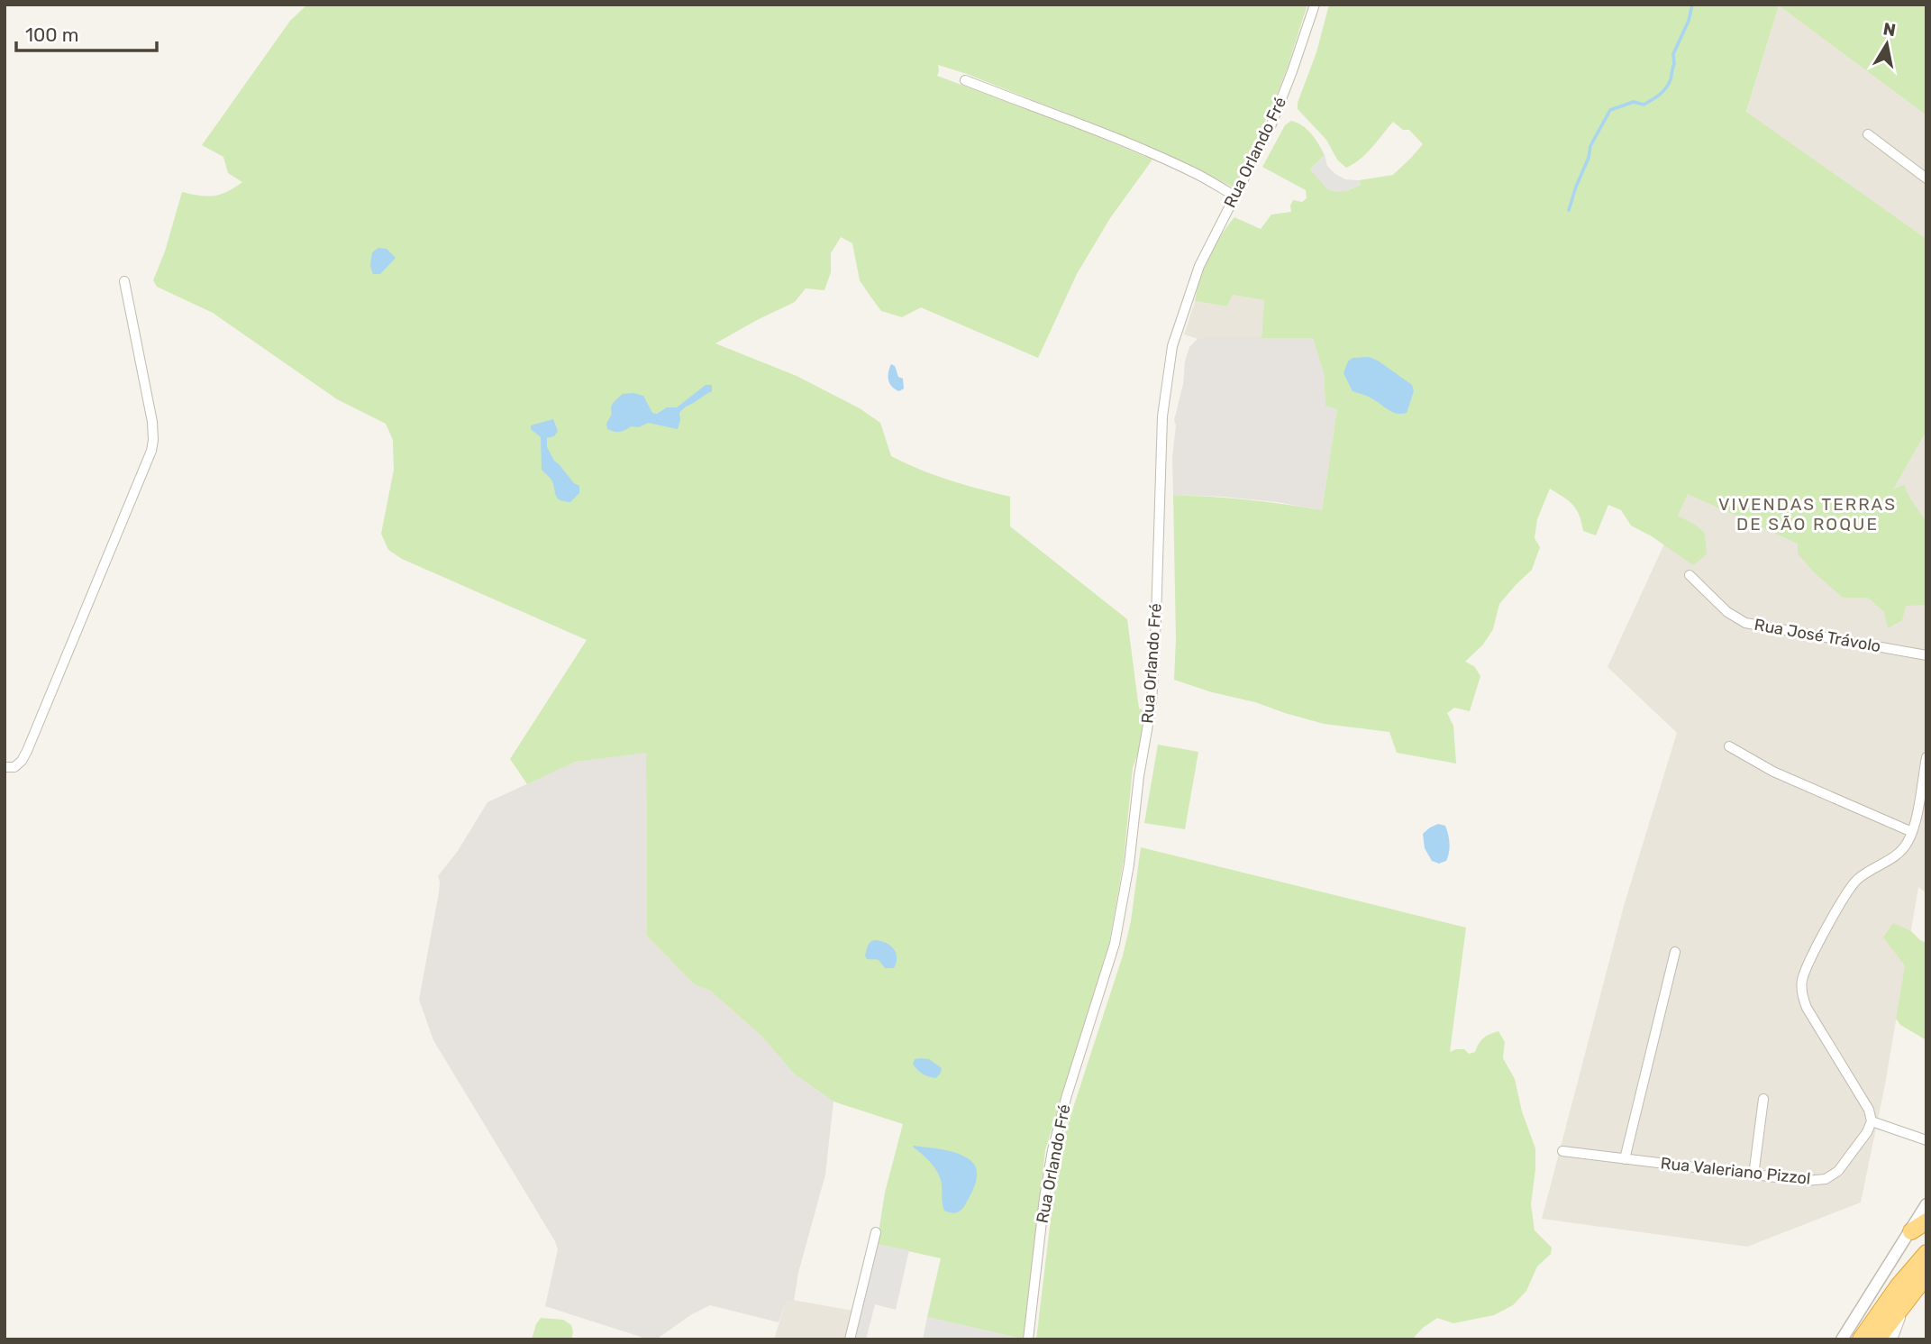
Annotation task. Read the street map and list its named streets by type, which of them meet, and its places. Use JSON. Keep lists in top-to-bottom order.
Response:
{
  "streets": {
    "street": ["Rua Orlando Fré", "Rua José Trávolo", "Rua Valeriano Pizzol"]
  },
  "districts": ["VIVENDAS TERRAS DE SÃO ROQUE"],
  "scale_bar": "100 m",
  "north": "top"
}
